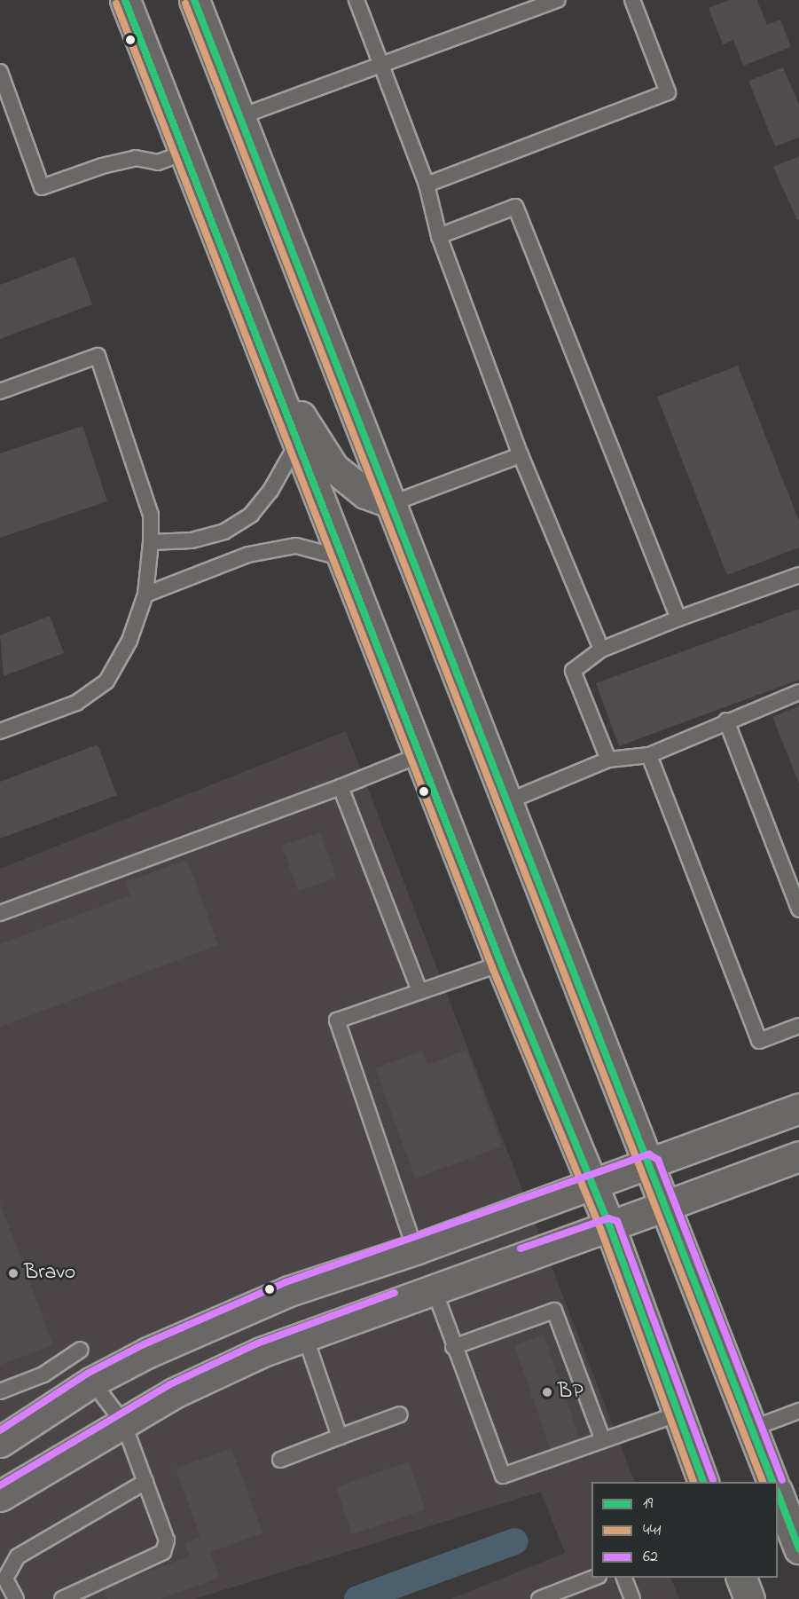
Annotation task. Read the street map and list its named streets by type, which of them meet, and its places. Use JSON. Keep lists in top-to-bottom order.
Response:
{
  "places": ["Bravo", "BP"],
  "lines": ["transit line 19", "transit line 441", "transit line 62"],
  "legend": ["19", "441", "62"]
}
